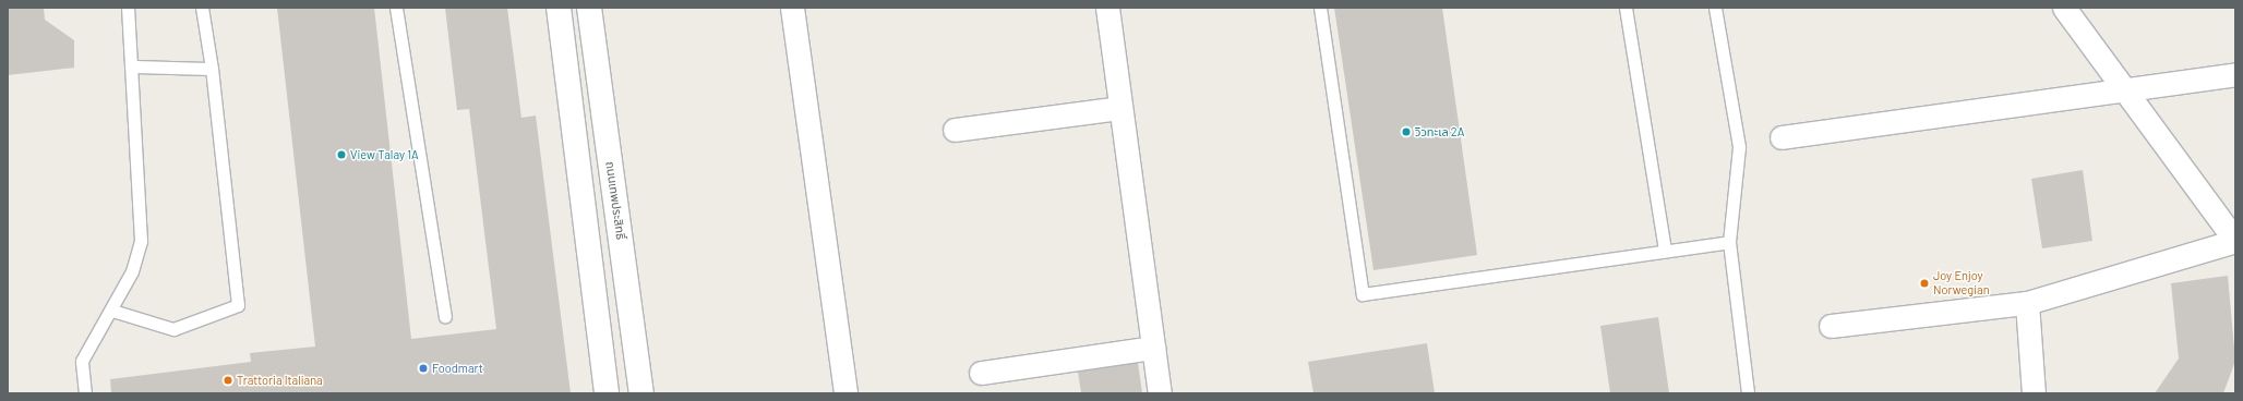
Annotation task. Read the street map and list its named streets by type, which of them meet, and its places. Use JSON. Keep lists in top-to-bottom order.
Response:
{
  "streets": {
    "main road": ["ถนนเทพประสิทธิ์"]
  },
  "places": [
    "วิวทะเล 2A",
    "View Talay 1A",
    "Joy Enjoy Norwegian",
    "Foodmart",
    "Trattoria Italiana"
  ]
}
